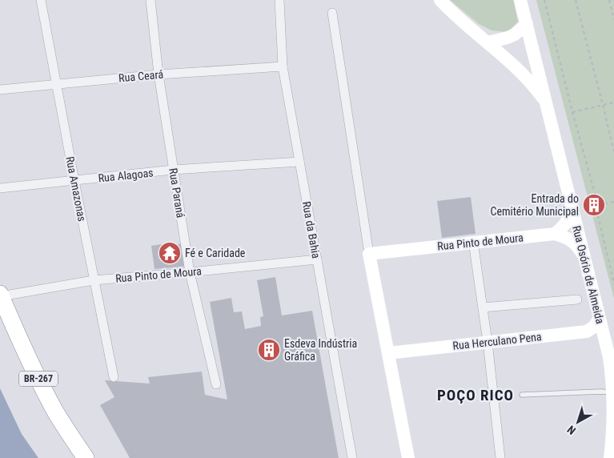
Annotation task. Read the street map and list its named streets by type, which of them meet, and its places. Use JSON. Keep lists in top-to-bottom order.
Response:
{
  "streets": {
    "highway": ["BR-267"],
    "main road": ["Rua Pinto de Moura", "Rua Osório de Almeida", "Rua Herculano Pena"],
    "street": [
      "Rua Ceará",
      "Rua Alagoas",
      "Rua Amazonas",
      "Rua Paraná",
      "Rua da Bahia"
    ]
  },
  "crossings": [
    ["Rua Ceará", "Rua Amazonas"],
    ["Rua Ceará", "Rua Paraná"],
    ["Rua Ceará", "Rua da Bahia"],
    ["Rua Alagoas", "Rua Amazonas"],
    ["Rua Alagoas", "Rua Paraná"],
    ["Rua Alagoas", "Rua da Bahia"],
    ["Rua Amazonas", "Rua Pinto de Moura"],
    ["Rua Paraná", "Rua Pinto de Moura"],
    ["Rua da Bahia", "Rua Pinto de Moura"],
    ["Rua Pinto de Moura", "BR-267"],
    ["Rua Osório de Almeida", "Rua Herculano Pena"]
  ],
  "districts": ["POÇO RICO"],
  "places": {
    "building": ["Entrada do Cemitério Municipal", "Esdeva Indústria Gráfica"],
    "temple": ["Fé e Caridade"]
  },
  "north": "bottom left"
}
